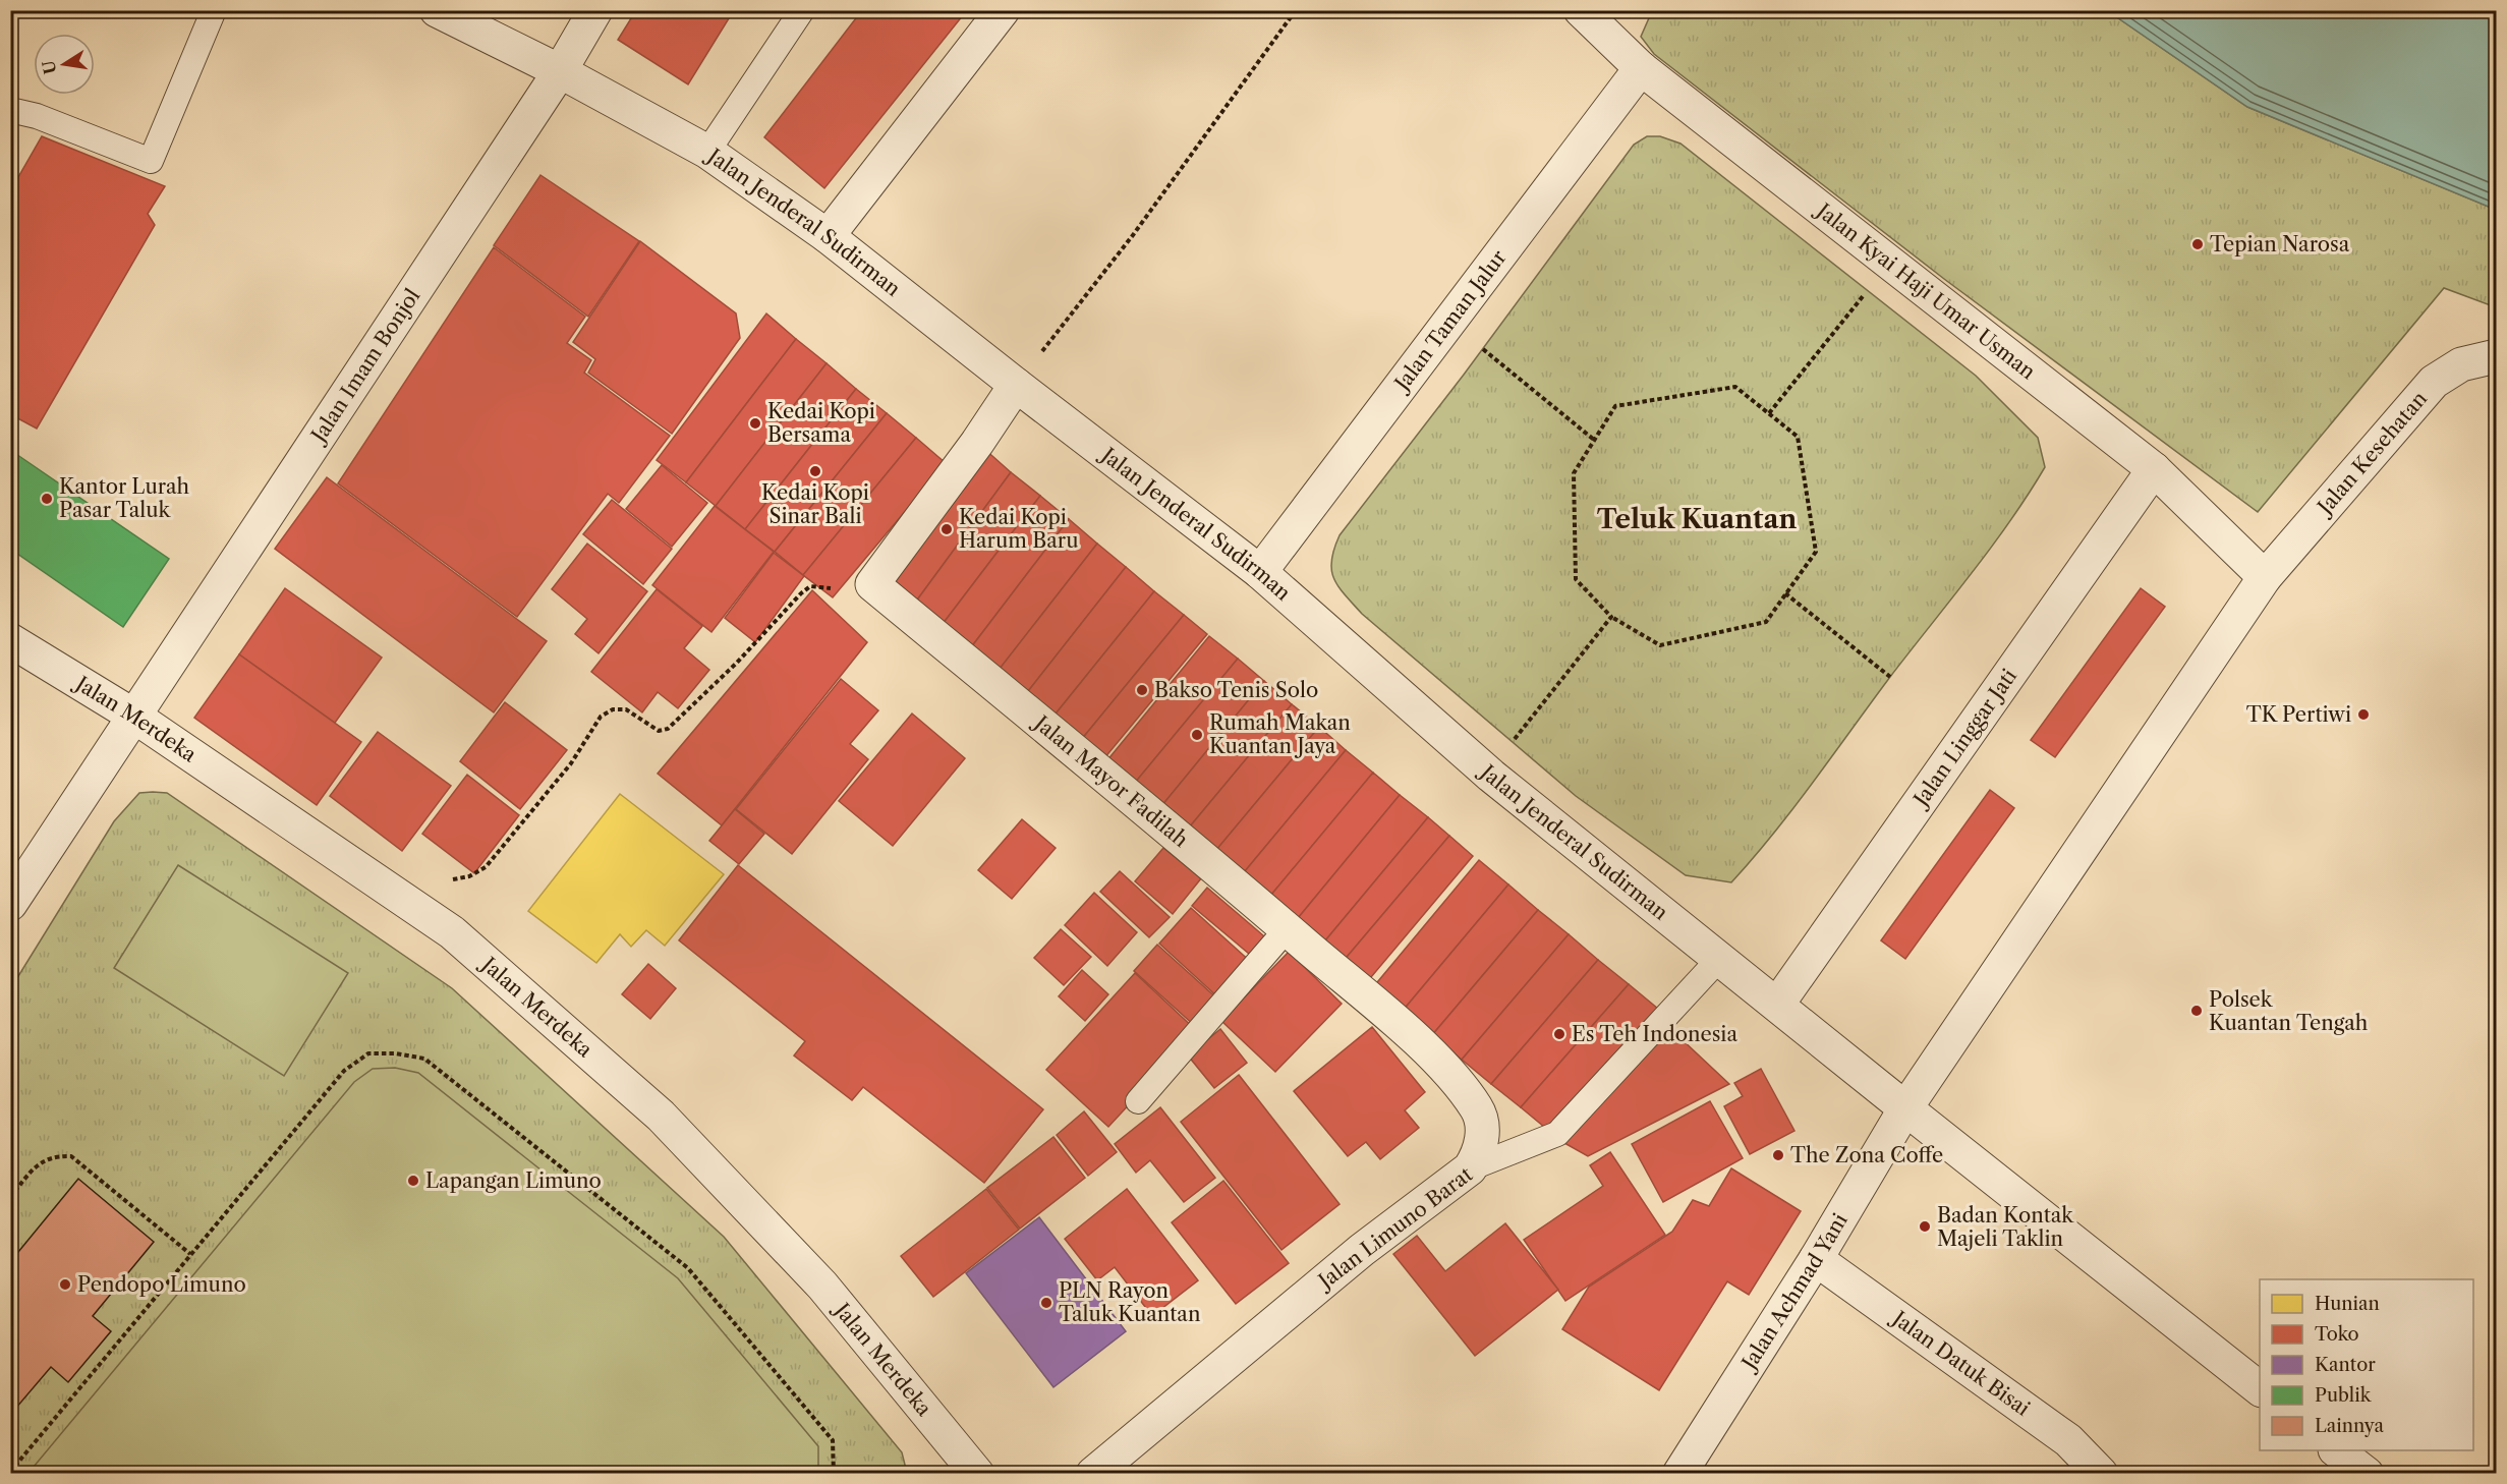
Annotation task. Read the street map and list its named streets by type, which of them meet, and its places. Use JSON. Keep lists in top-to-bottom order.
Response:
{
  "streets": {
    "street": [
      "Jalan Jenderal Sudirman",
      "Jalan Kyai Haji Umar Usman",
      "Jalan Taman Jalur",
      "Jalan Imam Bonjol",
      "Jalan Kesehatan",
      "Jalan Merdeka",
      "Jalan Linggar Jati",
      "Jalan Mayor Fadilah",
      "Jalan Limuno Barat",
      "Jalan Achmad Yani",
      "Jalan Datuk Bisai"
    ]
  },
  "crossings": [
    ["Jalan Jenderal Sudirman", "Jalan Taman Jalur"],
    ["Jalan Jenderal Sudirman", "Jalan Imam Bonjol"],
    ["Jalan Jenderal Sudirman", "Jalan Linggar Jati"],
    ["Jalan Jenderal Sudirman", "Jalan Limuno Barat"],
    ["Jalan Jenderal Sudirman", "Jalan Achmad Yani"],
    ["Jalan Kyai Haji Umar Usman", "Jalan Taman Jalur"],
    ["Jalan Kyai Haji Umar Usman", "Jalan Kesehatan"],
    ["Jalan Kyai Haji Umar Usman", "Jalan Linggar Jati"],
    ["Jalan Imam Bonjol", "Jalan Merdeka"],
    ["Jalan Mayor Fadilah", "Jalan Limuno Barat"],
    ["Jalan Achmad Yani", "Jalan Datuk Bisai"]
  ],
  "districts": ["Teluk Kuantan"],
  "places": [
    "Tepian Narosa",
    "Kedai Kopi Bersama",
    "Kedai Kopi Sinar Bali",
    "Kantor Lurah Pasar Taluk",
    "Kedai Kopi Harum Baru",
    "Bakso Tenis Solo",
    "TK Pertiwi",
    "Rumah Makan Kuantan Jaya",
    "Polsek Kuantan Tengah",
    "Es Teh Indonesia",
    "The Zona Coffe",
    "Lapangan Limuno",
    "Badan Kontak Majeli Taklin",
    "Pendopo Limuno",
    "PLN Rayon Taluk Kuantan"
  ],
  "legend": [
    "Hunian",
    "Toko",
    "Kantor",
    "Publik",
    "Lainnya"
  ],
  "north": "left"
}
